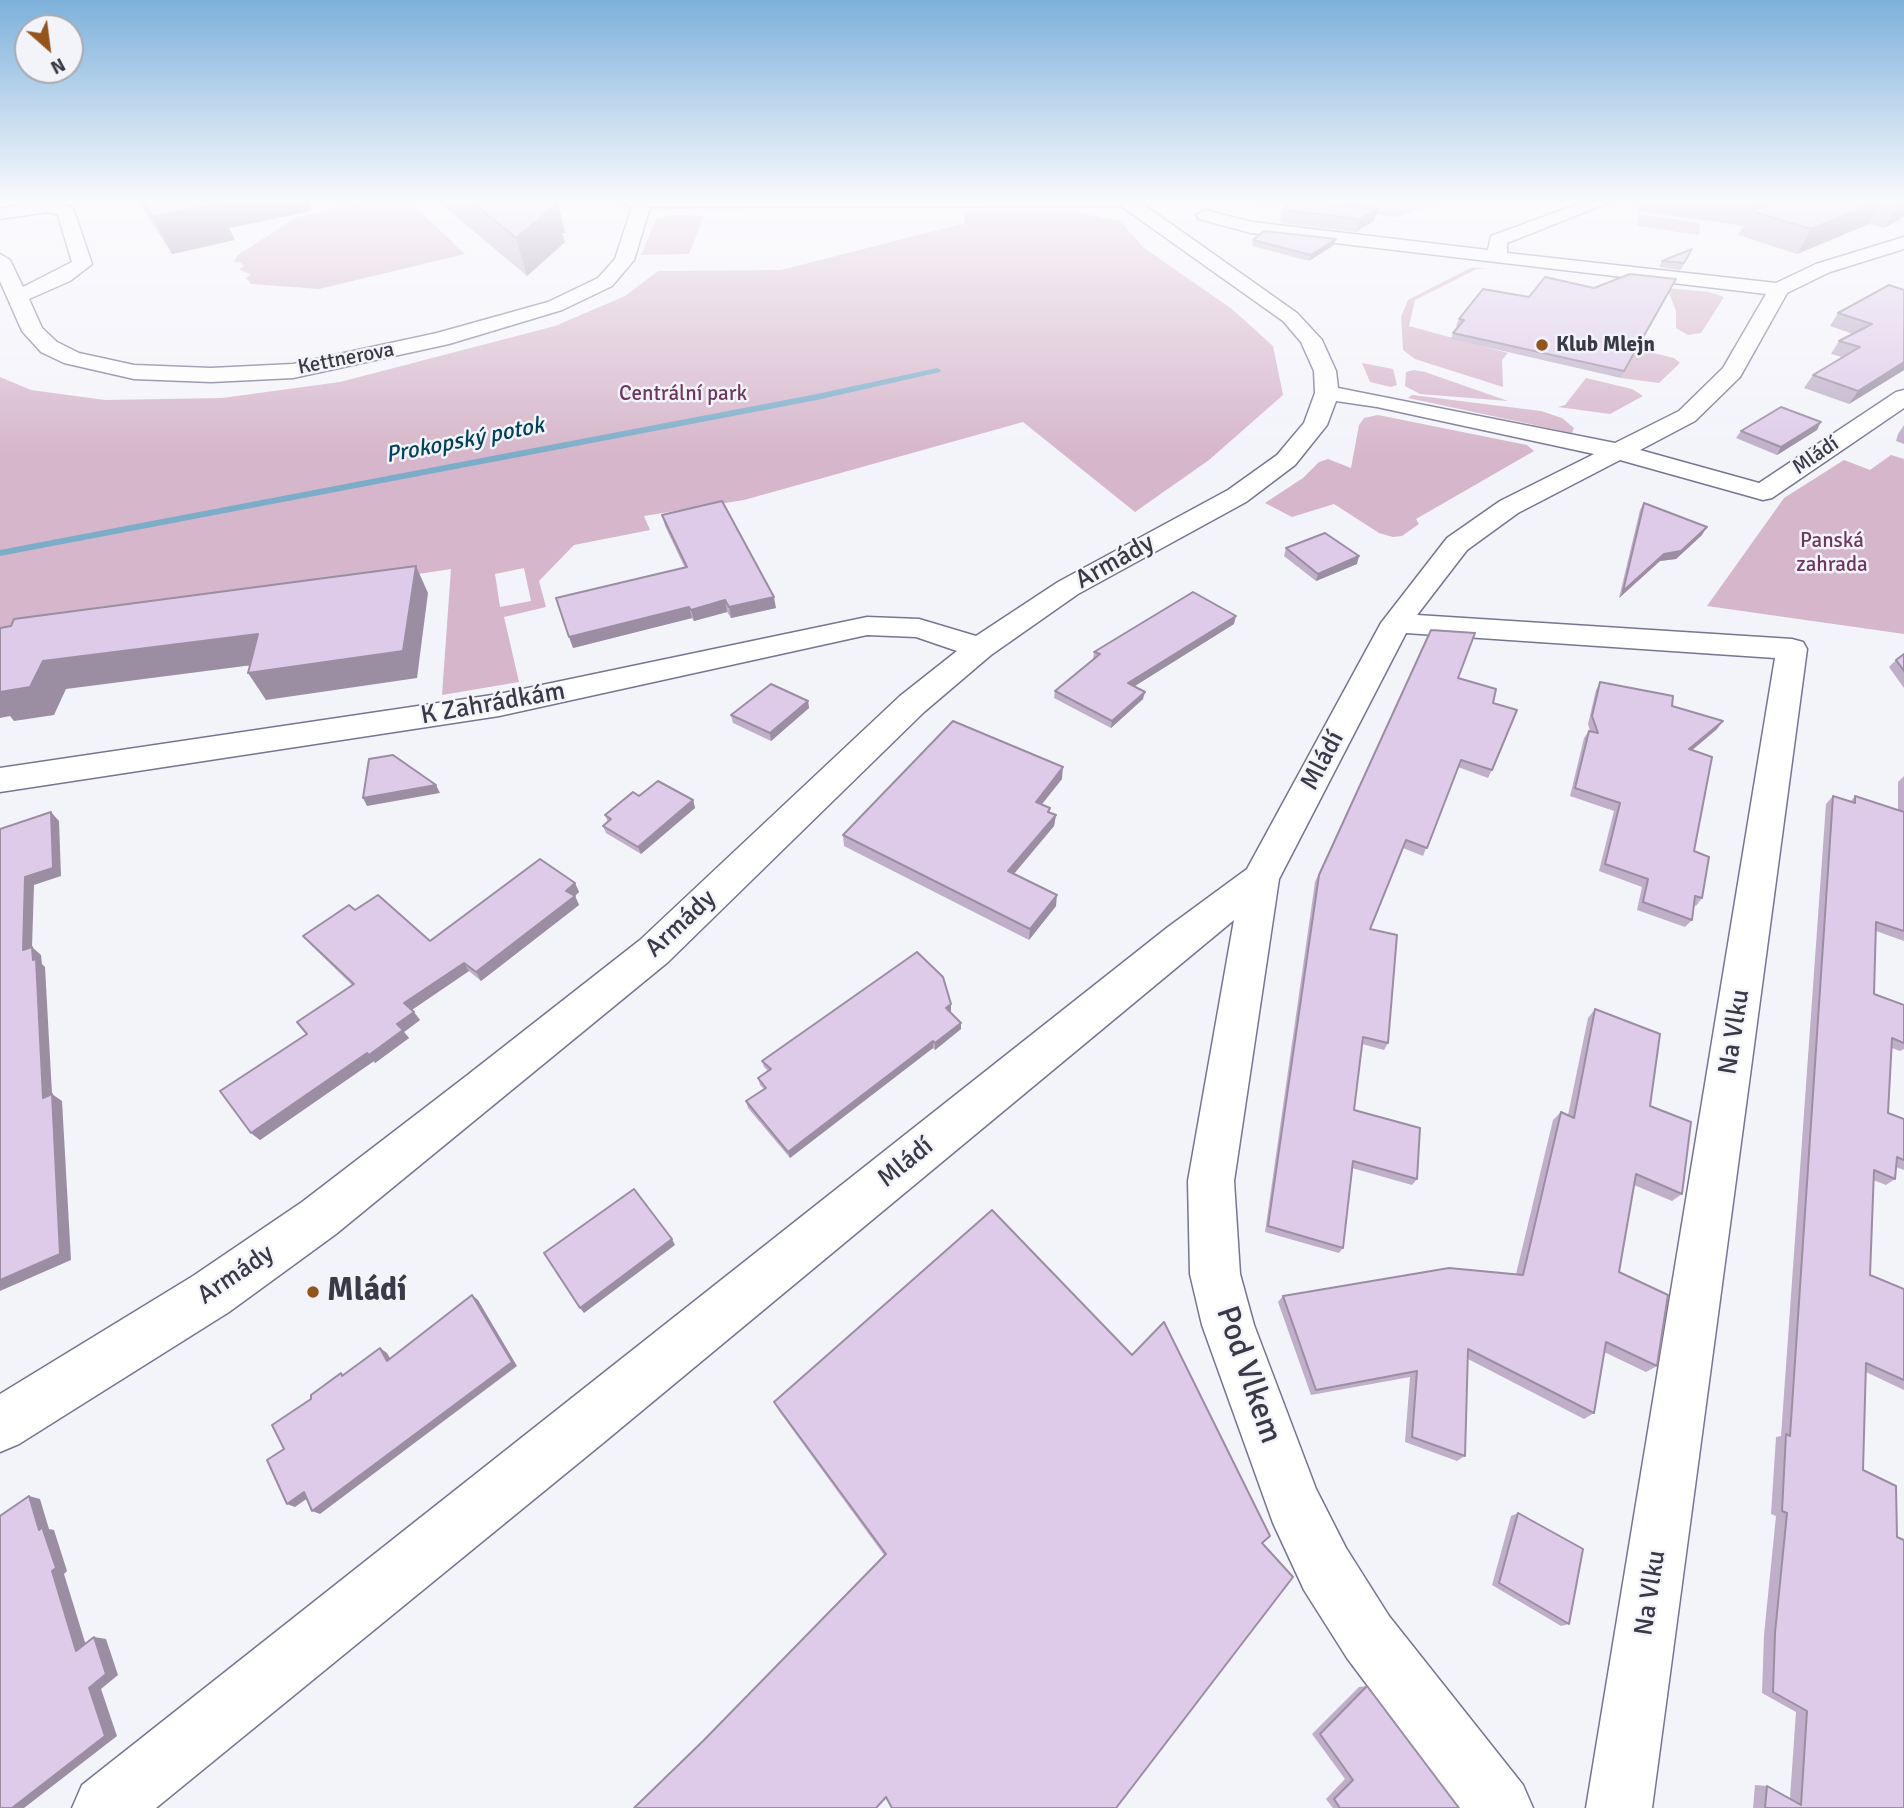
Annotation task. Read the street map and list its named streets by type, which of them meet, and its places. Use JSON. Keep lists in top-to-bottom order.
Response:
{
  "streets": {
    "street": [
      "Kettnerova",
      "Mládí",
      "Armády",
      "K Zahrádkám",
      "Na Vlku",
      "Pod Vlkem"
    ]
  },
  "crossings": [
    ["Mládí", "Na Vlku"],
    ["Mládí", "Pod Vlkem"],
    ["Armády", "K Zahrádkám"]
  ],
  "water": ["Prokopský potok"],
  "parks": ["Centrální park", "Panská zahrada"],
  "places": ["Klub Mlejn", "Mládí"],
  "north": "bottom right"
}
